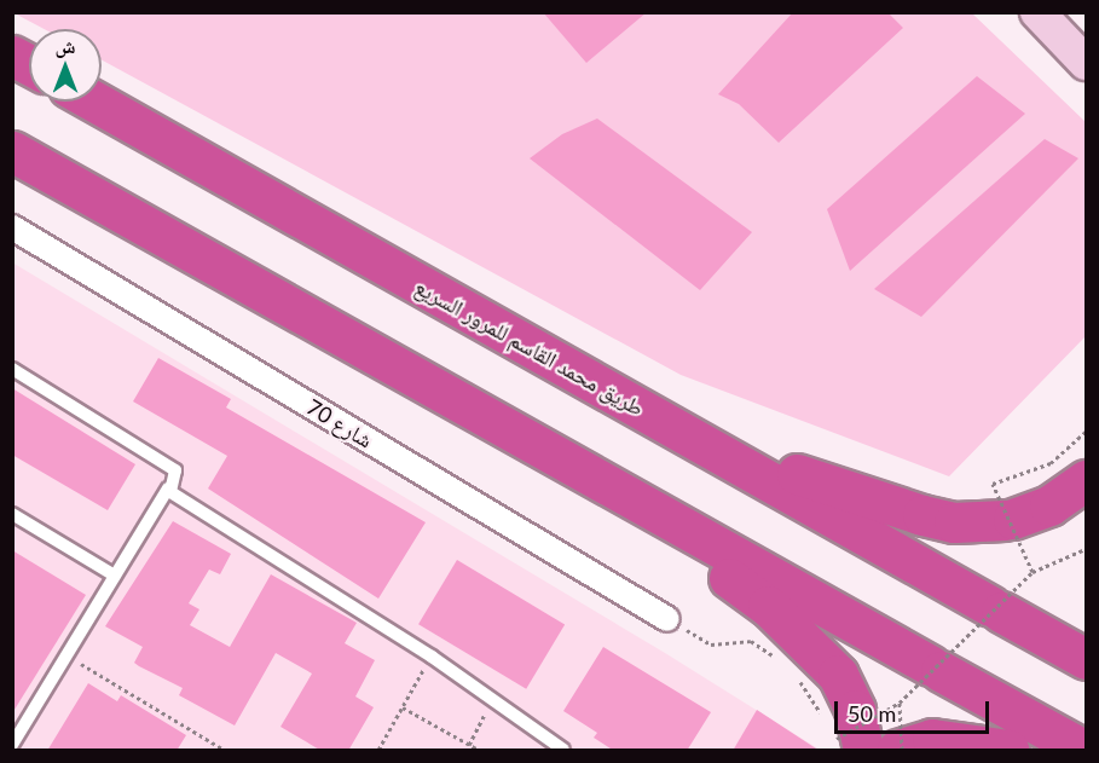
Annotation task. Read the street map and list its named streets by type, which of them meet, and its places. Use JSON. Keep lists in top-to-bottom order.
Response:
{
  "streets": {
    "highway": ["طريق محمد القاسم للمرور السريع"],
    "street": ["شارع 70"]
  },
  "scale_bar": "50 m",
  "north": "top"
}
